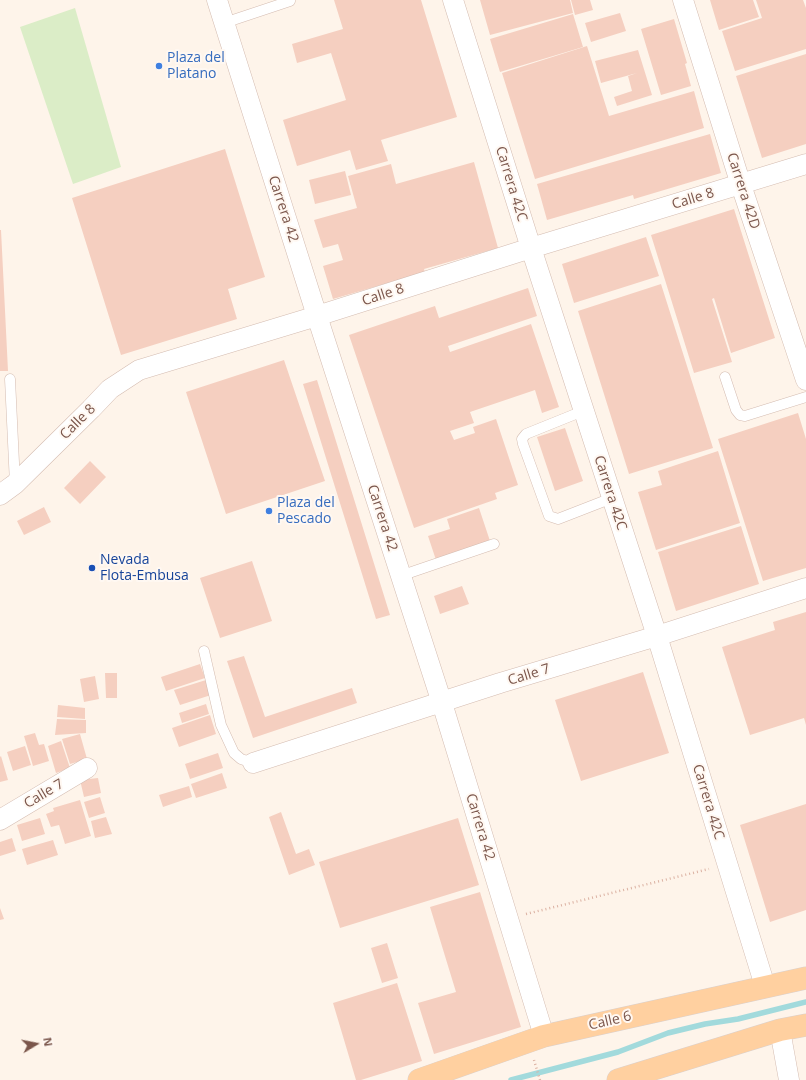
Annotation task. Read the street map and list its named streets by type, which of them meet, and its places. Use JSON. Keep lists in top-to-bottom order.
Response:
{
  "streets": {
    "main road": ["Calle 6"],
    "street": [
      "Carrera 42C",
      "Carrera 42D",
      "Calle 8",
      "Carrera 42",
      "Calle 7"
    ]
  },
  "crossings": [
    ["Carrera 42C", "Calle 8"],
    ["Carrera 42C", "Calle 7"],
    ["Carrera 42C", "Calle 6"],
    ["Carrera 42D", "Calle 8"],
    ["Calle 8", "Carrera 42"],
    ["Carrera 42", "Calle 7"],
    ["Carrera 42", "Calle 6"]
  ],
  "places": ["Plaza del Platano", "Plaza del Pescado", "Nevada Flota-Embusa"],
  "north": "right"
}
